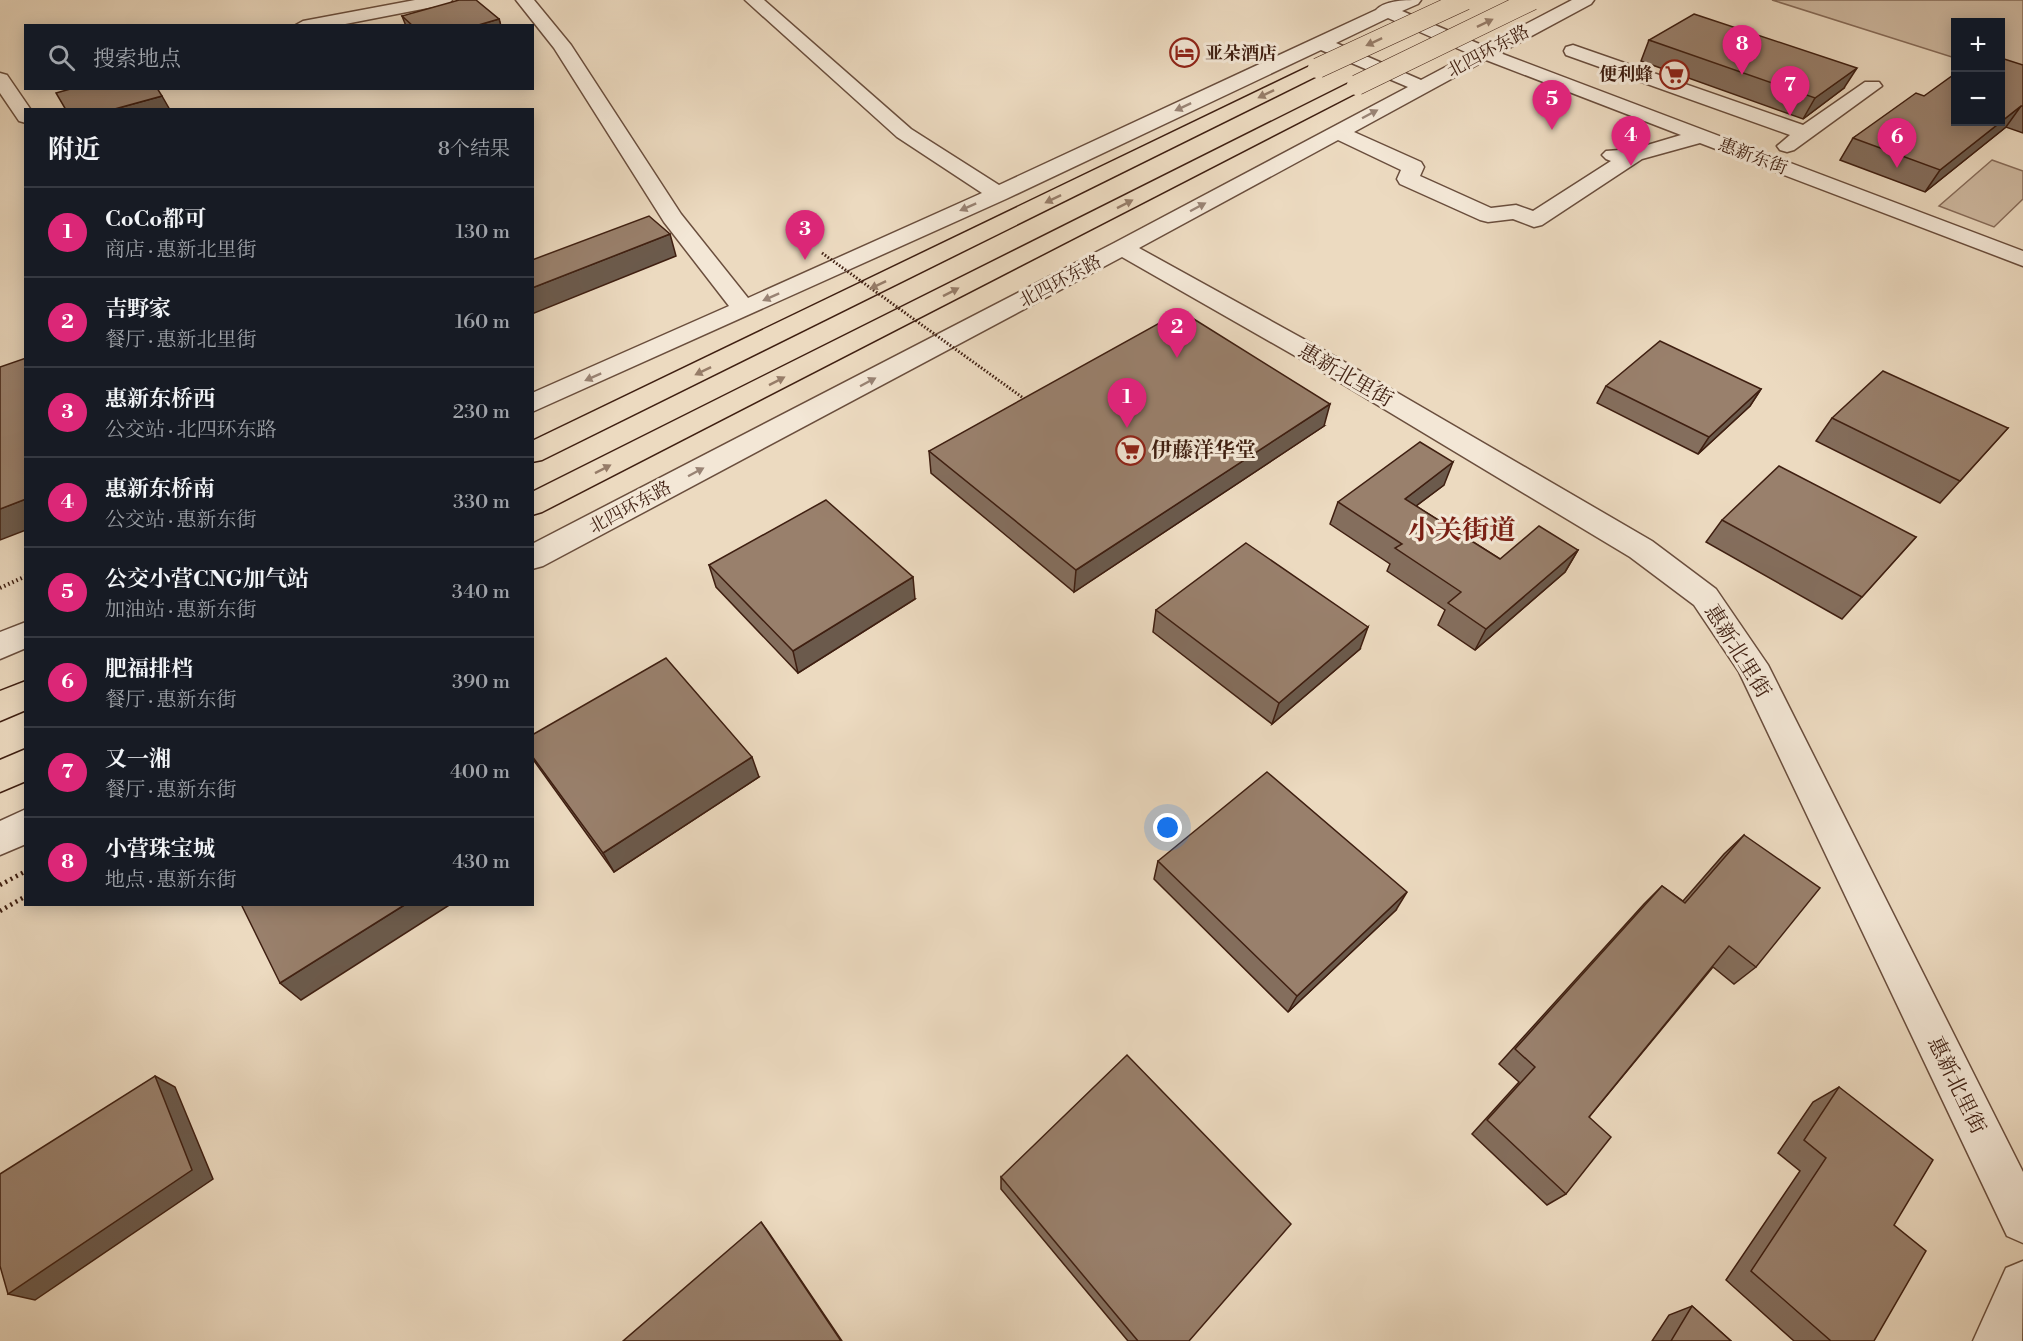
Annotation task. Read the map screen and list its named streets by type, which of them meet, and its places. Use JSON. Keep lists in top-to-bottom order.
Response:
{
  "streets": {
    "highway": ["北四环东路"],
    "street": ["惠新东街", "惠新北里街"]
  },
  "crossings": [
    ["北四环东路", "惠新东街"],
    ["北四环东路", "惠新北里街"]
  ],
  "districts": ["小关街道"],
  "places": {
    "hotel": ["亚朵酒店"],
    "supermarket": ["便利蜂", "伊藤洋华堂"]
  },
  "page": {
    "map_buttons": ["+", "−"],
    "search": "搜索地点",
    "pins": [
      "8",
      "7",
      "5",
      "4",
      "6",
      "3",
      "2",
      "1"
    ],
    "heading": ["附近", "8个结果"],
    "list": [
      {
        "mark": "1",
        "name": "CoCo都可",
        "note": "商店 · 惠新北里街",
        "value": "130 m"
      },
      {
        "mark": "2",
        "name": "吉野家",
        "note": "餐厅 · 惠新北里街",
        "value": "160 m"
      },
      {
        "mark": "3",
        "name": "惠新东桥西",
        "note": "公交站 · 北四环东路",
        "value": "230 m"
      },
      {
        "mark": "4",
        "name": "惠新东桥南",
        "note": "公交站 · 惠新东街",
        "value": "330 m"
      },
      {
        "mark": "5",
        "name": "公交小营CNG加气站",
        "note": "加油站 · 惠新东街",
        "value": "340 m"
      },
      {
        "mark": "6",
        "name": "肥福排档",
        "note": "餐厅 · 惠新东街",
        "value": "390 m"
      },
      {
        "mark": "7",
        "name": "又一湘",
        "note": "餐厅 · 惠新东街",
        "value": "400 m"
      },
      {
        "mark": "8",
        "name": "小营珠宝城",
        "note": "地点 · 惠新东街",
        "value": "430 m"
      }
    ]
  }
}
